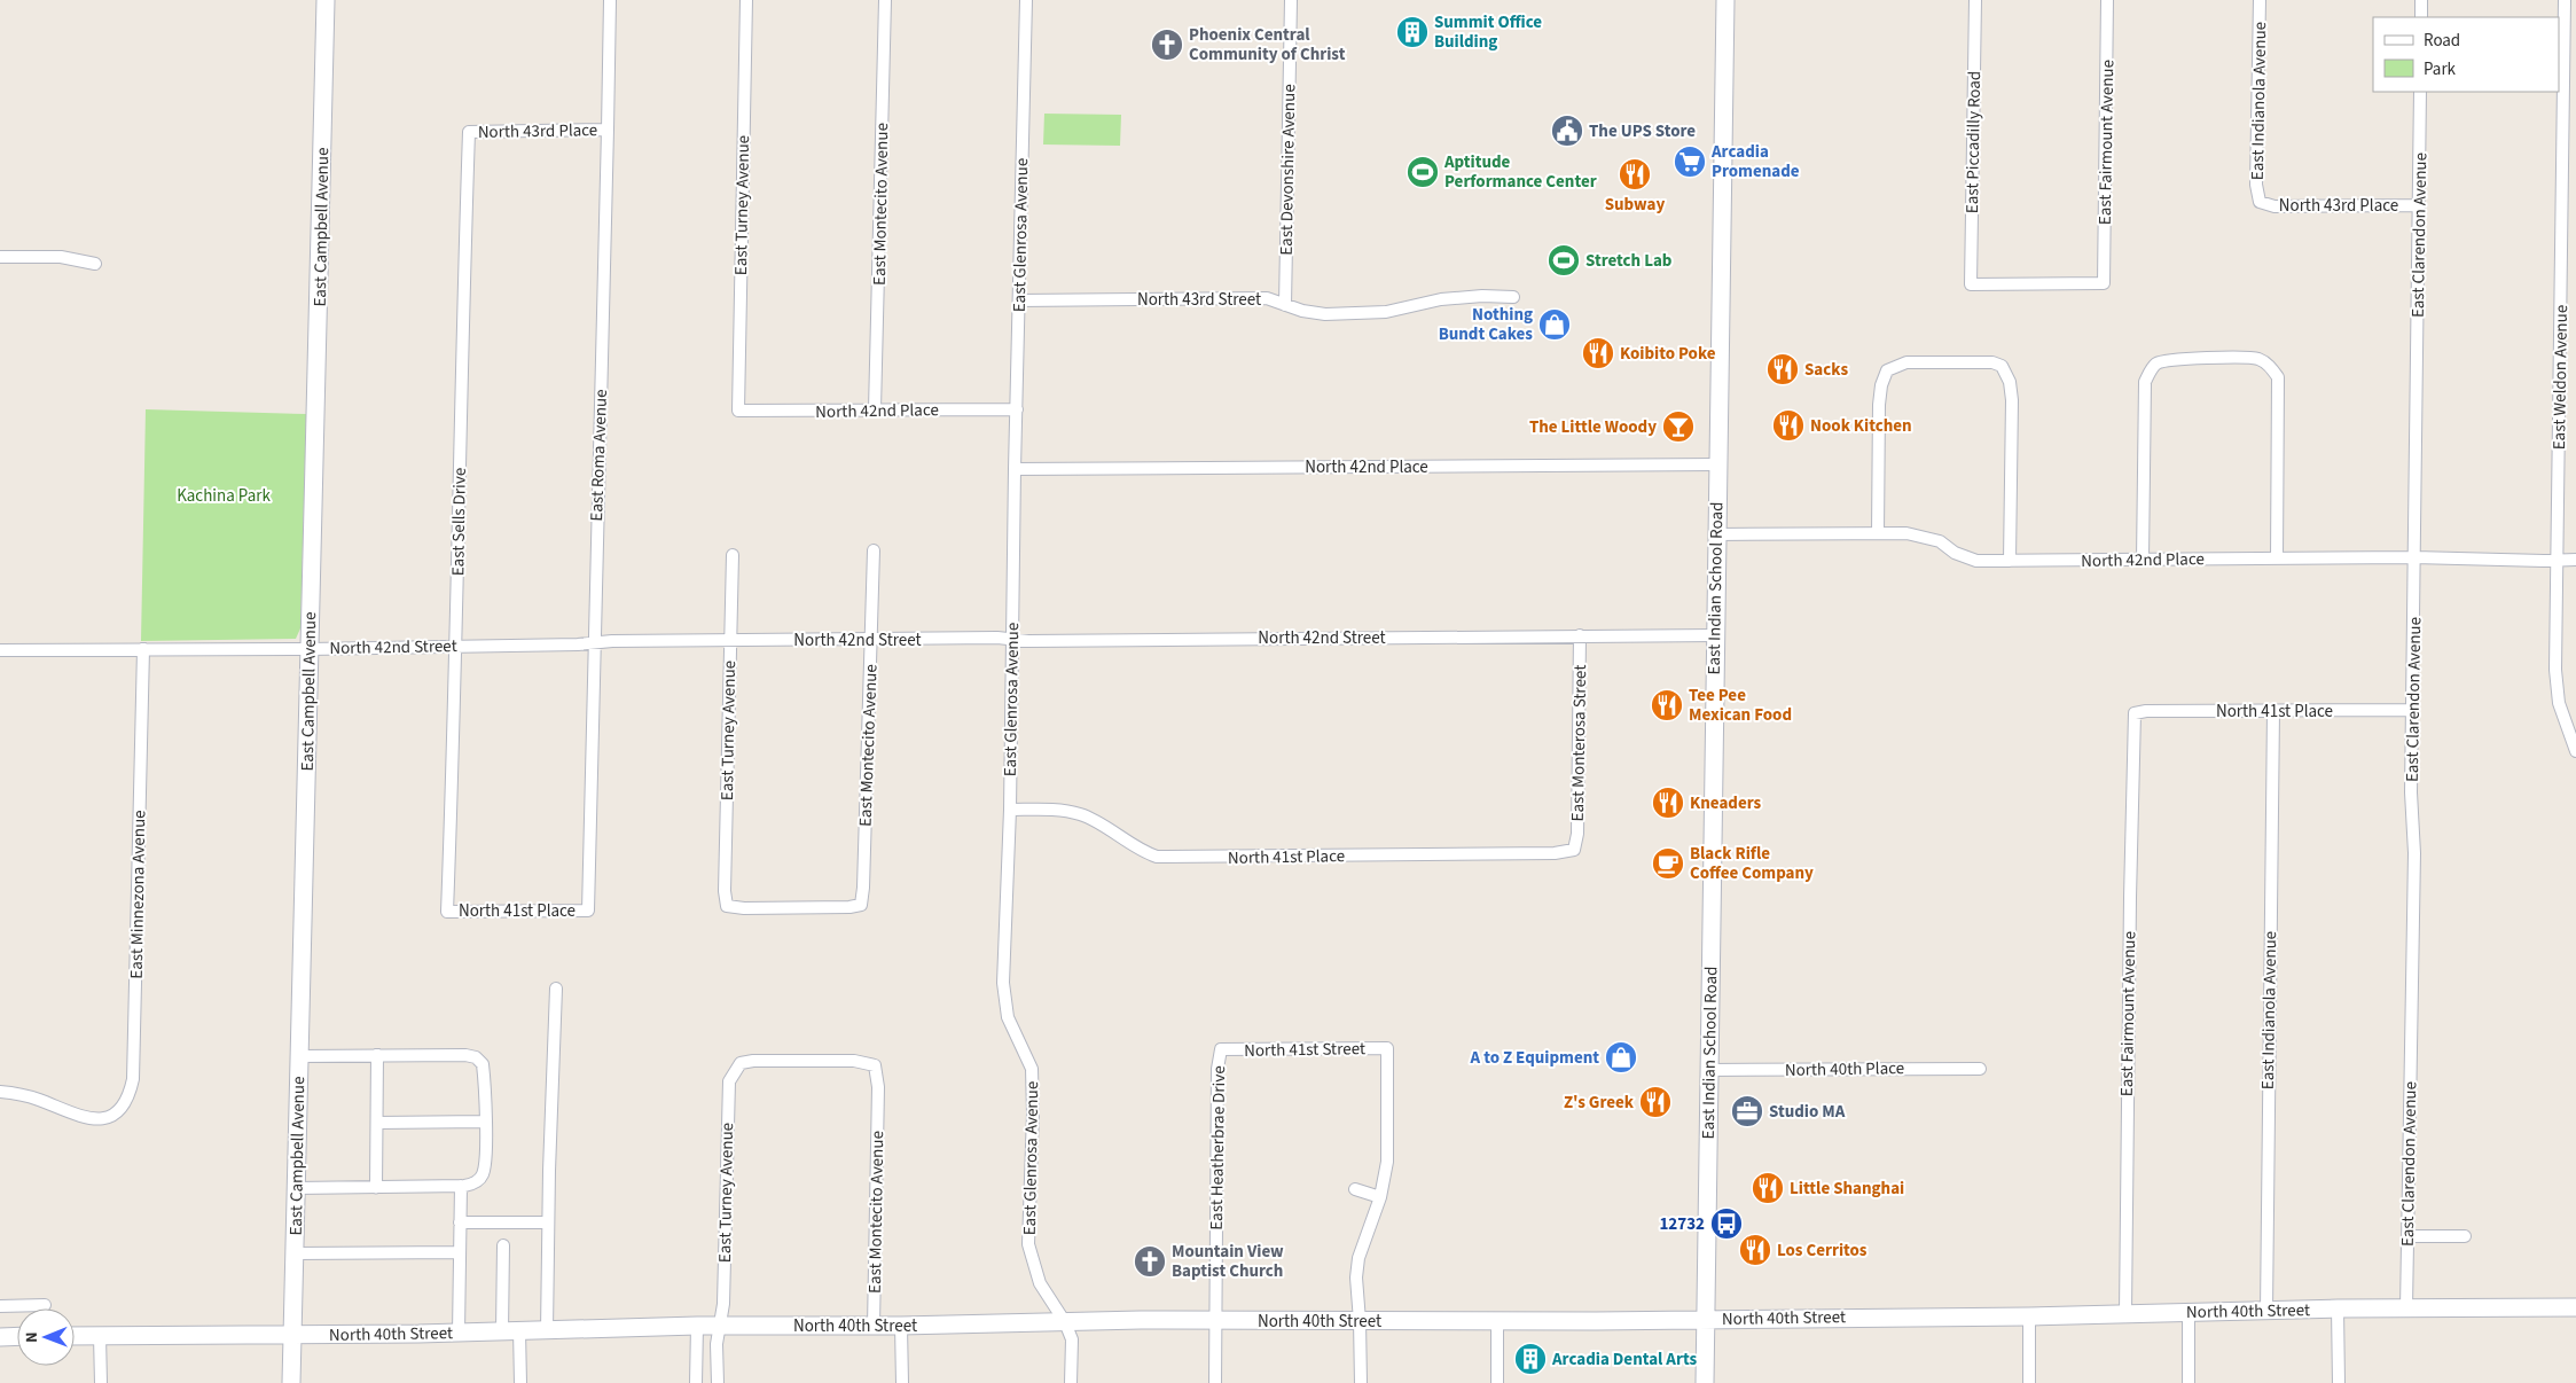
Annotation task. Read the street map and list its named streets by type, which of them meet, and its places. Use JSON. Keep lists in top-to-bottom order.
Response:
{
  "streets": {
    "main road": ["East Campbell Avenue", "East Indian School Road", "North 40th Street"],
    "street": [
      "East Indianola Avenue",
      "North 43rd Place",
      "East Piccadilly Road",
      "East Fairmount Avenue",
      "East Devonshire Avenue",
      "East Montecito Avenue",
      "East Turney Avenue",
      "East Glenrosa Avenue",
      "East Clarendon Avenue",
      "North 43rd Street",
      "East Weldon Avenue",
      "North 42nd Place",
      "East Roma Avenue",
      "East Sells Drive",
      "North 42nd Street",
      "North 41st Place",
      "East Monterosa Street",
      "East Minnezona Avenue",
      "North 41st Street",
      "North 40th Place",
      "East Heatherbrae Drive"
    ]
  },
  "crossings": [
    ["East Indianola Avenue", "North 43rd Place"],
    ["East Indianola Avenue", "North 41st Place"],
    ["East Indianola Avenue", "North 40th Street"],
    ["North 43rd Place", "East Clarendon Avenue"],
    ["North 43rd Place", "East Roma Avenue"],
    ["North 43rd Place", "East Sells Drive"],
    ["East Piccadilly Road", "East Fairmount Avenue"],
    ["East Fairmount Avenue", "North 41st Place"],
    ["East Fairmount Avenue", "North 40th Street"],
    ["East Devonshire Avenue", "North 43rd Street"],
    ["East Montecito Avenue", "East Turney Avenue"],
    ["East Montecito Avenue", "North 42nd Place"],
    ["East Montecito Avenue", "North 42nd Street"],
    ["East Montecito Avenue", "North 40th Street"],
    ["East Turney Avenue", "North 42nd Place"],
    ["East Turney Avenue", "North 42nd Street"],
    ["East Turney Avenue", "North 40th Street"],
    ["East Campbell Avenue", "North 42nd Street"],
    ["East Campbell Avenue", "North 40th Street"],
    ["East Glenrosa Avenue", "North 43rd Street"],
    ["East Glenrosa Avenue", "North 42nd Place"],
    ["East Glenrosa Avenue", "North 42nd Street"],
    ["East Glenrosa Avenue", "North 41st Place"],
    ["East Glenrosa Avenue", "North 40th Street"],
    ["East Clarendon Avenue", "North 42nd Place"],
    ["East Clarendon Avenue", "North 41st Place"],
    ["East Clarendon Avenue", "North 40th Street"],
    ["East Weldon Avenue", "North 42nd Place"],
    ["North 42nd Place", "East Indian School Road"],
    ["East Roma Avenue", "North 42nd Street"],
    ["East Roma Avenue", "North 41st Place"],
    ["East Sells Drive", "North 42nd Street"],
    ["East Sells Drive", "North 41st Place"],
    ["East Indian School Road", "North 42nd Street"],
    ["East Indian School Road", "North 40th Place"],
    ["East Indian School Road", "North 40th Street"],
    ["North 42nd Street", "East Monterosa Street"],
    ["North 42nd Street", "East Minnezona Avenue"],
    ["North 41st Place", "East Monterosa Street"],
    ["North 41st Street", "East Heatherbrae Drive"],
    ["East Heatherbrae Drive", "North 40th Street"]
  ],
  "parks": ["Kachina Park"],
  "places": {
    "building": ["Summit Office Building", "Arcadia Dental Arts"],
    "church": ["Phoenix Central Community of Christ", "Mountain View Baptist Church"],
    "public building": ["The UPS Store"],
    "supermarket": ["Arcadia Promenade"],
    "sports": ["Aptitude Performance Center", "Stretch Lab"],
    "restaurant": [
      "Subway",
      "Koibito Poke",
      "Sacks",
      "Nook Kitchen",
      "Tee Pee Mexican Food",
      "Kneaders",
      "Z's Greek",
      "Little Shanghai",
      "Los Cerritos"
    ],
    "shop": ["Nothing Bundt Cakes", "A to Z Equipment"],
    "bar": ["The Little Woody"],
    "cafe": ["Black Rifle Coffee Company"],
    "office": ["Studio MA"],
    "bus stop": ["12732"]
  },
  "legend": ["Road", "Park"],
  "north": "left"
}
